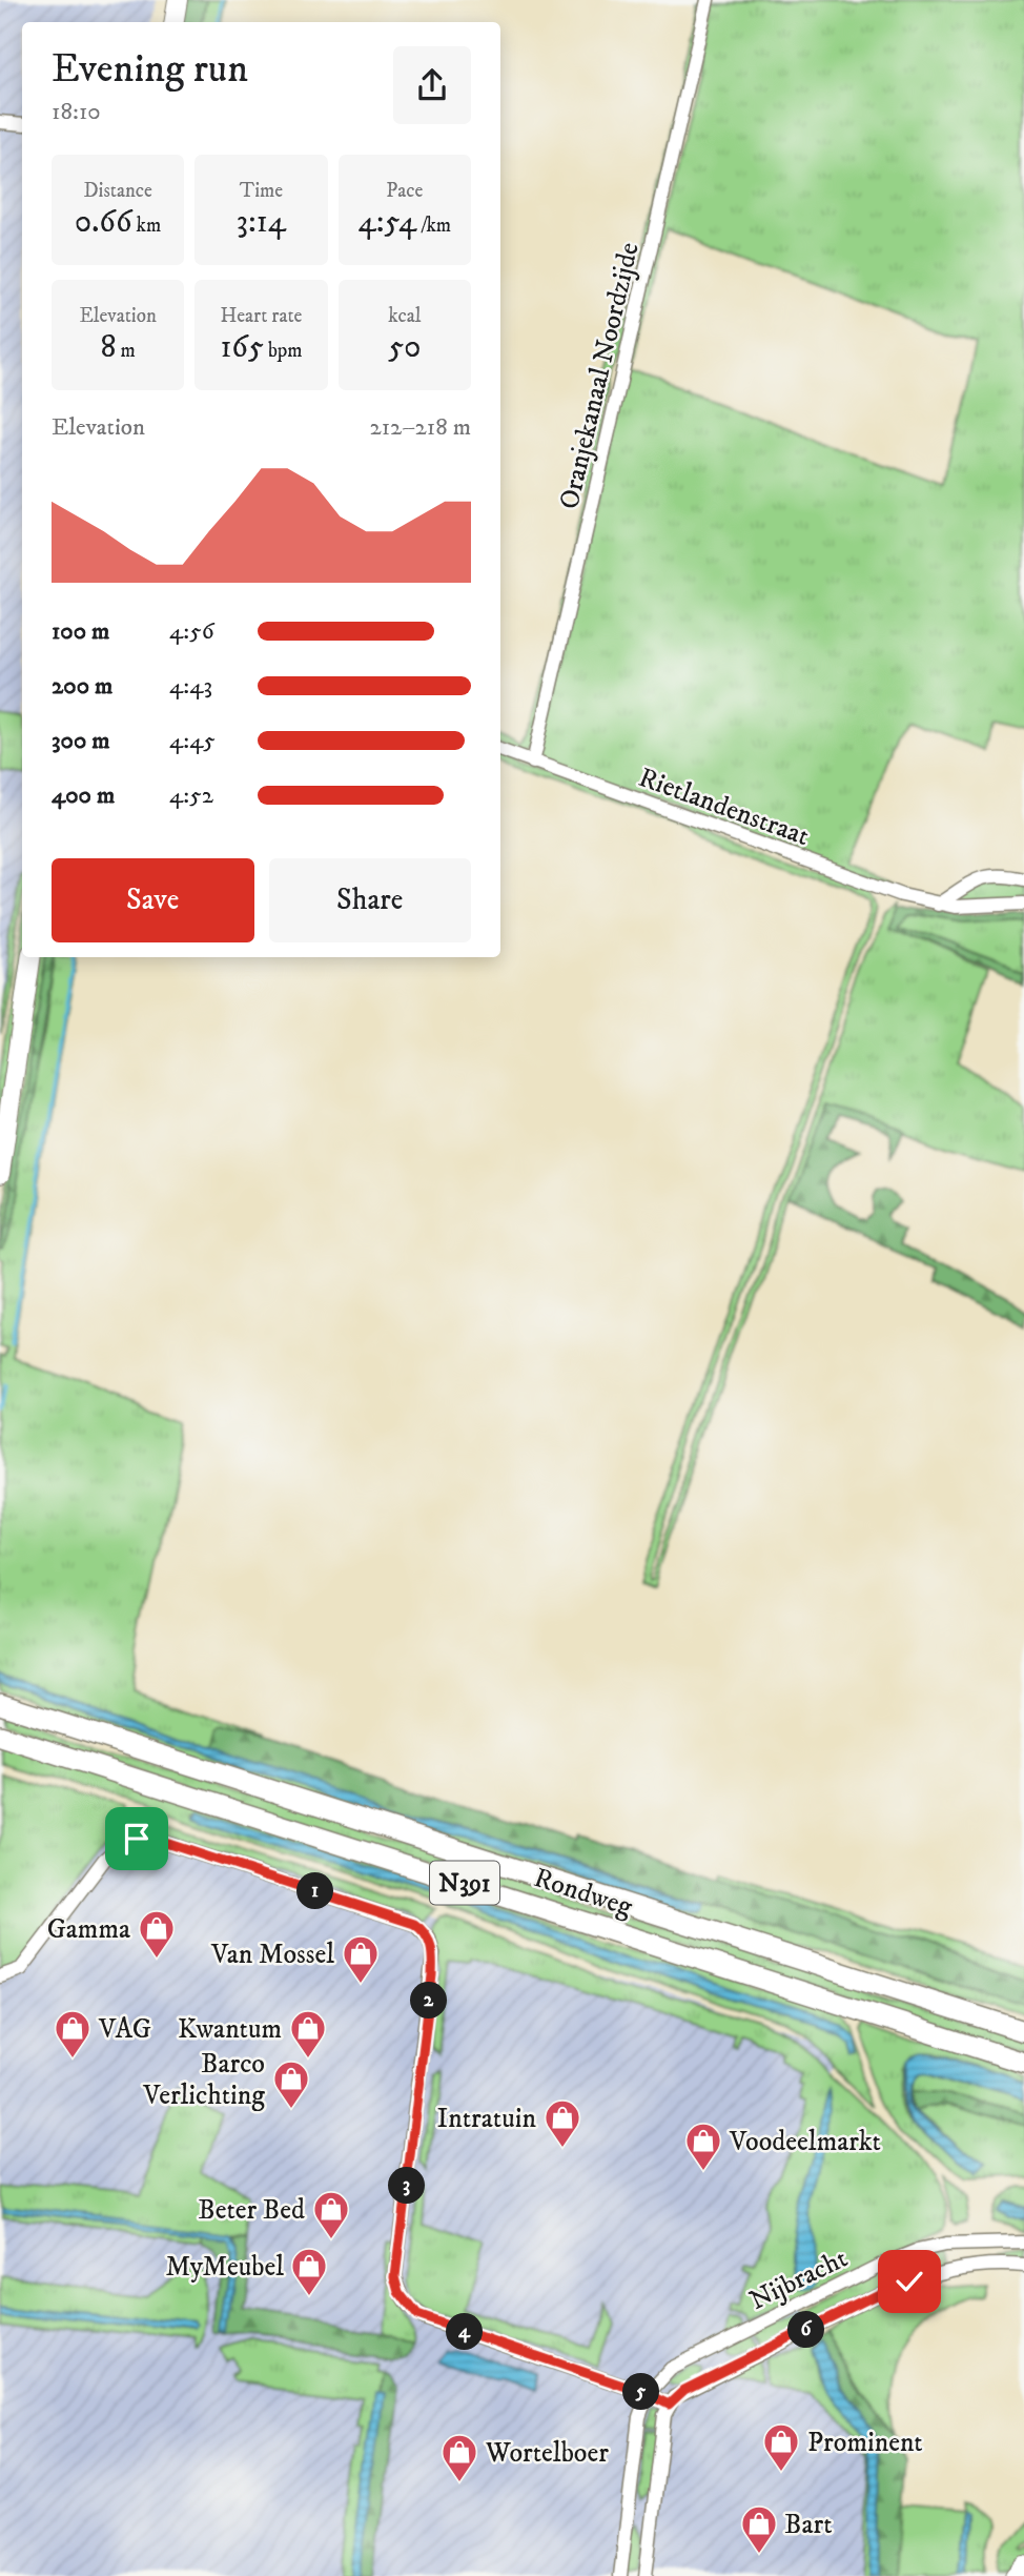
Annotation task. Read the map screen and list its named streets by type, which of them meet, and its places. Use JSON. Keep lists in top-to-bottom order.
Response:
{
  "streets": {
    "main road": ["N391", "Rondweg"],
    "street": ["Oranjekanaal Noordzijde", "Rietlandenstraat", "Nijbracht"]
  },
  "crossings": [
    ["Oranjekanaal Noordzijde", "Rietlandenstraat"]
  ],
  "places": {
    "shop": [
      "Gamma",
      "Van Mossel",
      "VAG",
      "Kwantum",
      "Barco Verlichting",
      "Intratuin",
      "Voodeelmarkt",
      "Beter Bed",
      "MyMeubel",
      "Prominent",
      "Wortelboer",
      "Bart"
    ]
  },
  "page": {
    "heading": ["Evening run", "18:10"],
    "stats": [
      ["Distance", "0.66 km"],
      ["Time", "3:14"],
      ["Pace", "4:54 /km"],
      ["Elevation", "8 m"],
      ["Heart rate", "165 bpm"],
      ["kcal", "50"]
    ],
    "chart": ["Elevation", "212–218 m"],
    "list": [
      {
        "name": "100 m",
        "note": "4:56"
      },
      {
        "name": "200 m",
        "note": "4:43"
      },
      {
        "name": "300 m",
        "note": "4:45"
      },
      {
        "name": "400 m",
        "note": "4:52"
      }
    ],
    "buttons": ["Save", "Share"],
    "pins": [
      "1",
      "2",
      "3",
      "6",
      "4",
      "5"
    ]
  }
}
